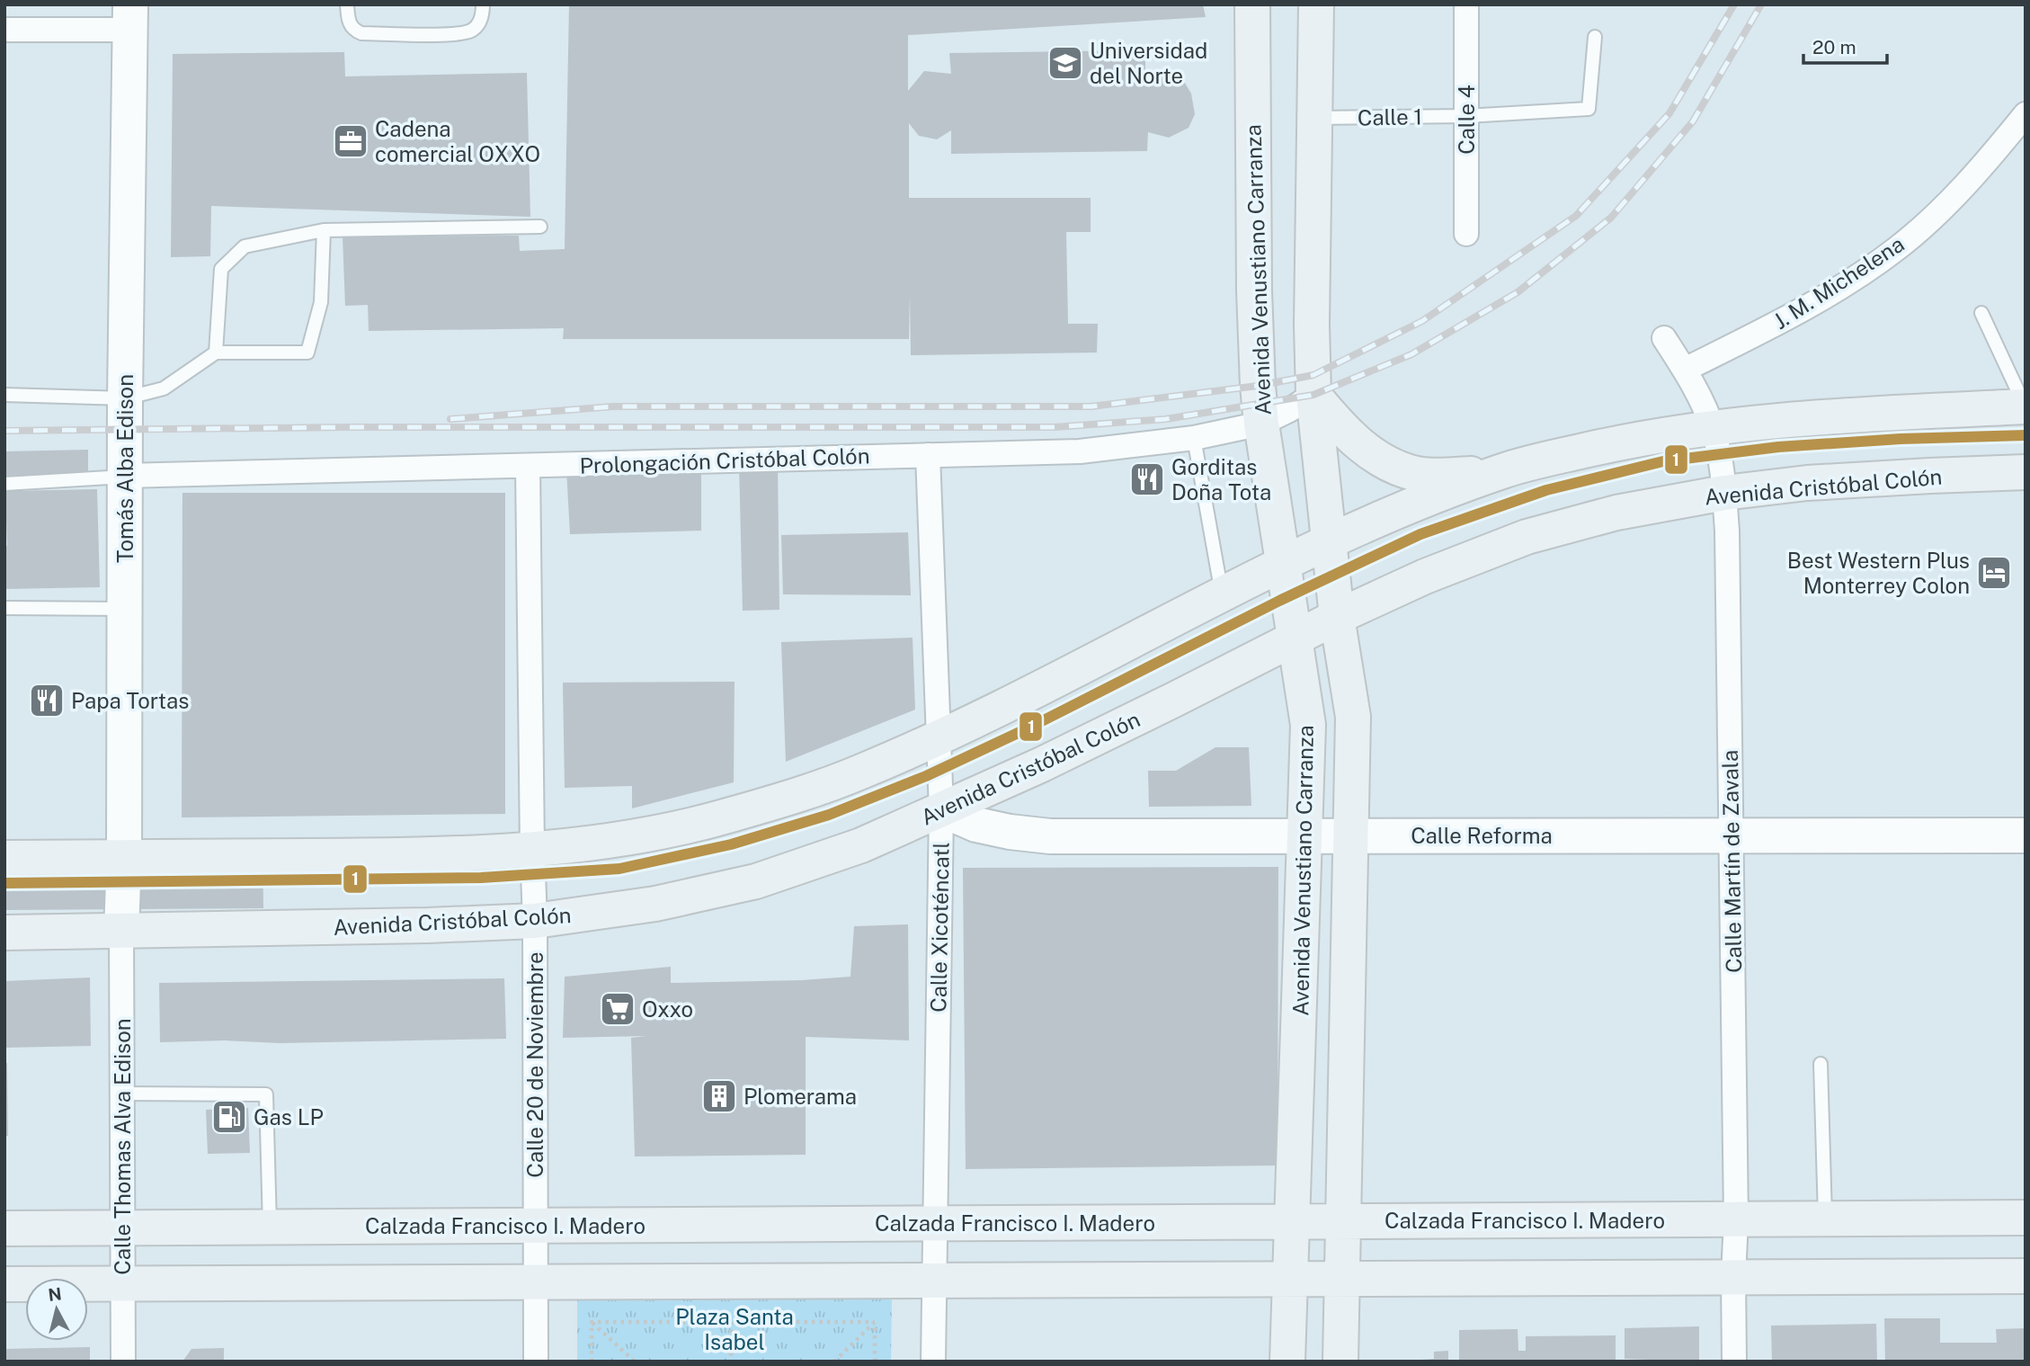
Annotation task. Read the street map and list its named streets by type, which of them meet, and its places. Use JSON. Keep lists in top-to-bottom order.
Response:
{
  "streets": {
    "main road": ["Avenida Venustiano Carranza", "Avenida Cristóbal Colón", "Calzada Francisco I. Madero"],
    "street": [
      "Calle 4",
      "J. M. Michelena",
      "Prolongación Cristóbal Colón",
      "Tomás Alba Edison",
      "Calle Reforma",
      "Calle Martín de Zavala",
      "Calle Xicoténcatl",
      "Calle 20 de Noviembre",
      "Calle Thomas Alva Edison"
    ],
    "lane": ["Calle 1"]
  },
  "crossings": [
    ["Calle 1", "Calle 4"],
    ["Avenida Venustiano Carranza", "Prolongación Cristóbal Colón"],
    ["Avenida Venustiano Carranza", "Avenida Cristóbal Colón"],
    ["Avenida Venustiano Carranza", "Calle Reforma"],
    ["Avenida Venustiano Carranza", "Calzada Francisco I. Madero"],
    ["J. M. Michelena", "Calle Martín de Zavala"],
    ["Prolongación Cristóbal Colón", "Tomás Alba Edison"],
    ["Prolongación Cristóbal Colón", "Calle Xicoténcatl"],
    ["Prolongación Cristóbal Colón", "Calle 20 de Noviembre"],
    ["Tomás Alba Edison", "Avenida Cristóbal Colón"],
    ["Tomás Alba Edison", "Calle Thomas Alva Edison"],
    ["Avenida Cristóbal Colón", "Calle Reforma"],
    ["Avenida Cristóbal Colón", "Calle Martín de Zavala"],
    ["Avenida Cristóbal Colón", "Calle Xicoténcatl"],
    ["Avenida Cristóbal Colón", "Calle 20 de Noviembre"],
    ["Avenida Cristóbal Colón", "Calle Thomas Alva Edison"],
    ["Calle Reforma", "Calle Martín de Zavala"],
    ["Calle Reforma", "Calle Xicoténcatl"],
    ["Calle Martín de Zavala", "Calzada Francisco I. Madero"],
    ["Calle Xicoténcatl", "Calzada Francisco I. Madero"],
    ["Calle 20 de Noviembre", "Calzada Francisco I. Madero"],
    ["Calle Thomas Alva Edison", "Calzada Francisco I. Madero"]
  ],
  "parks": ["Plaza Santa Isabel"],
  "places": {
    "school or university": ["Universidad del Norte"],
    "office": ["Cadena comercial OXXO"],
    "restaurant": ["Gorditas Doña Tota", "Papa Tortas"],
    "hotel": ["Best Western Plus Monterrey Colon"],
    "supermarket": ["Oxxo"],
    "building": ["Plomerama"],
    "fuel station": ["Gas LP"]
  },
  "lines": ["metro line 1"],
  "scale_bar": "20 m",
  "north": "top"
}
